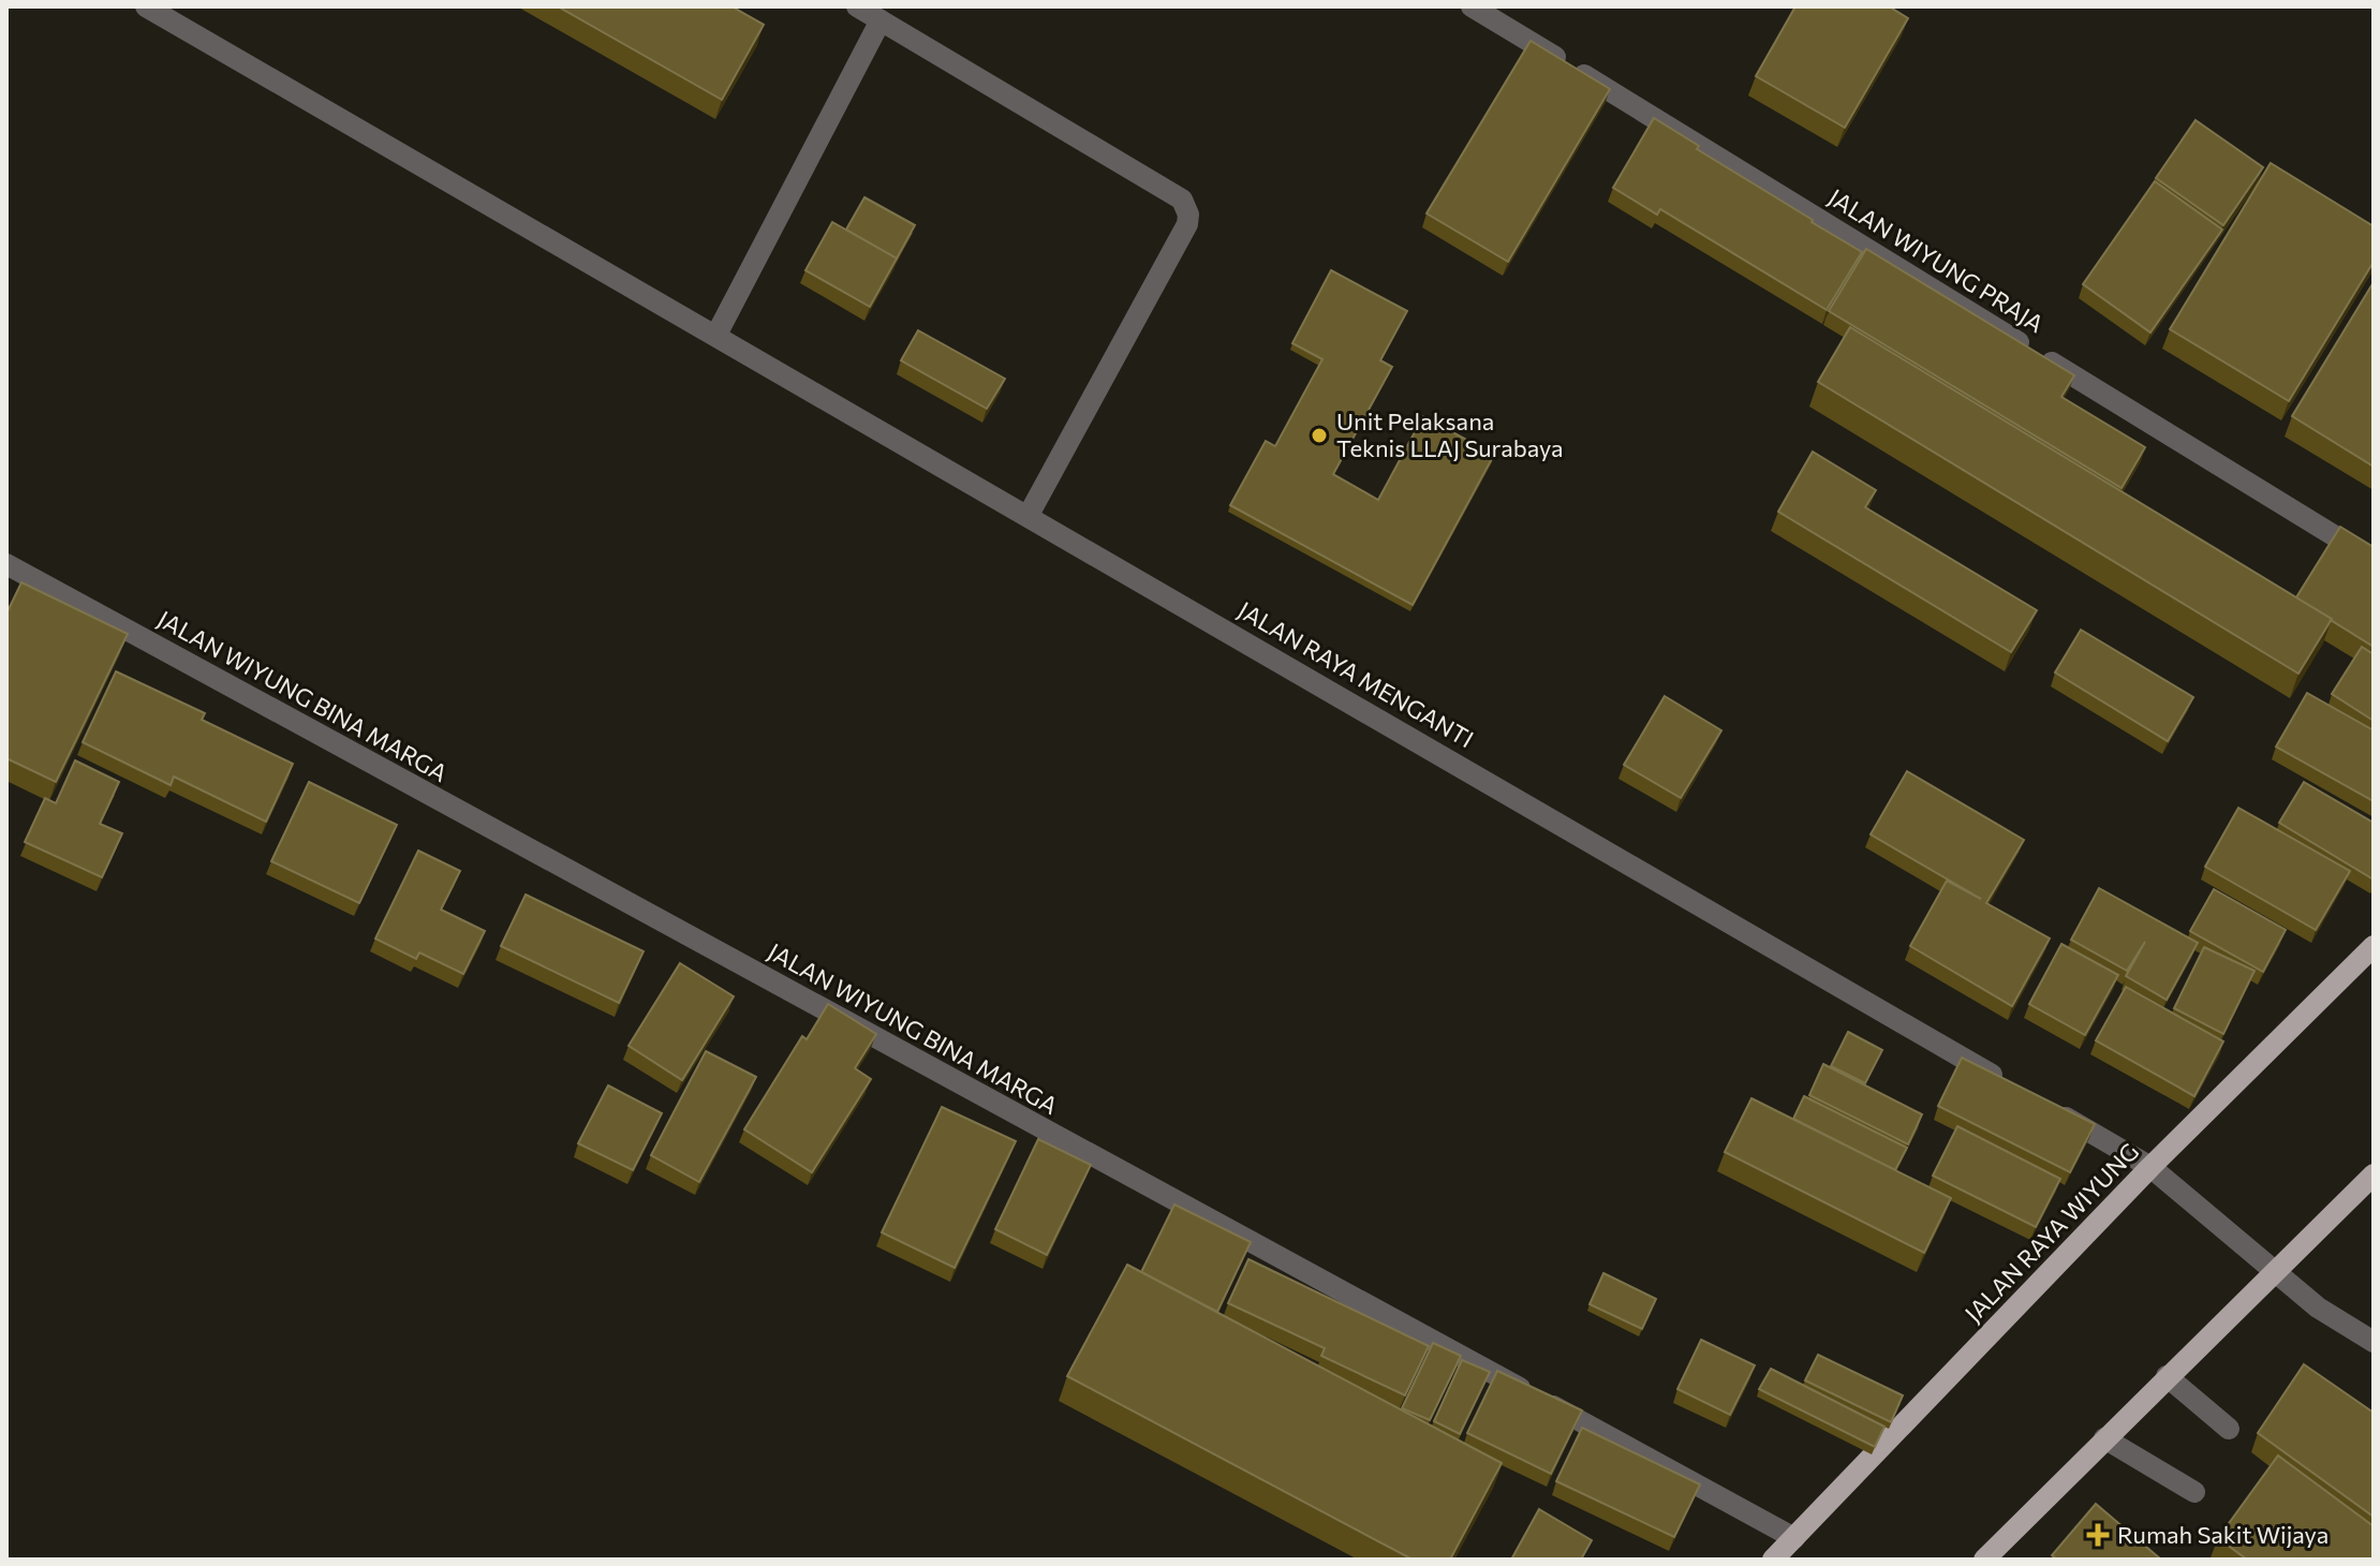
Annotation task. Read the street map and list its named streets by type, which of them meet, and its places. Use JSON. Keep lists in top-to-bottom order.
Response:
{
  "streets": {
    "main road": ["JALAN RAYA WIYUNG"],
    "street": ["JALAN WIYUNG PRAJA", "JALAN RAYA MENGANTI", "JALAN WIYUNG BINA MARGA"]
  },
  "crossings": [
    ["JALAN WIYUNG BINA MARGA", "JALAN RAYA WIYUNG"]
  ],
  "places": {
    "other": ["Unit Pelaksana Teknis LLAJ Surabaya"],
    "health": ["Rumah Sakit Wijaya"]
  }
}
